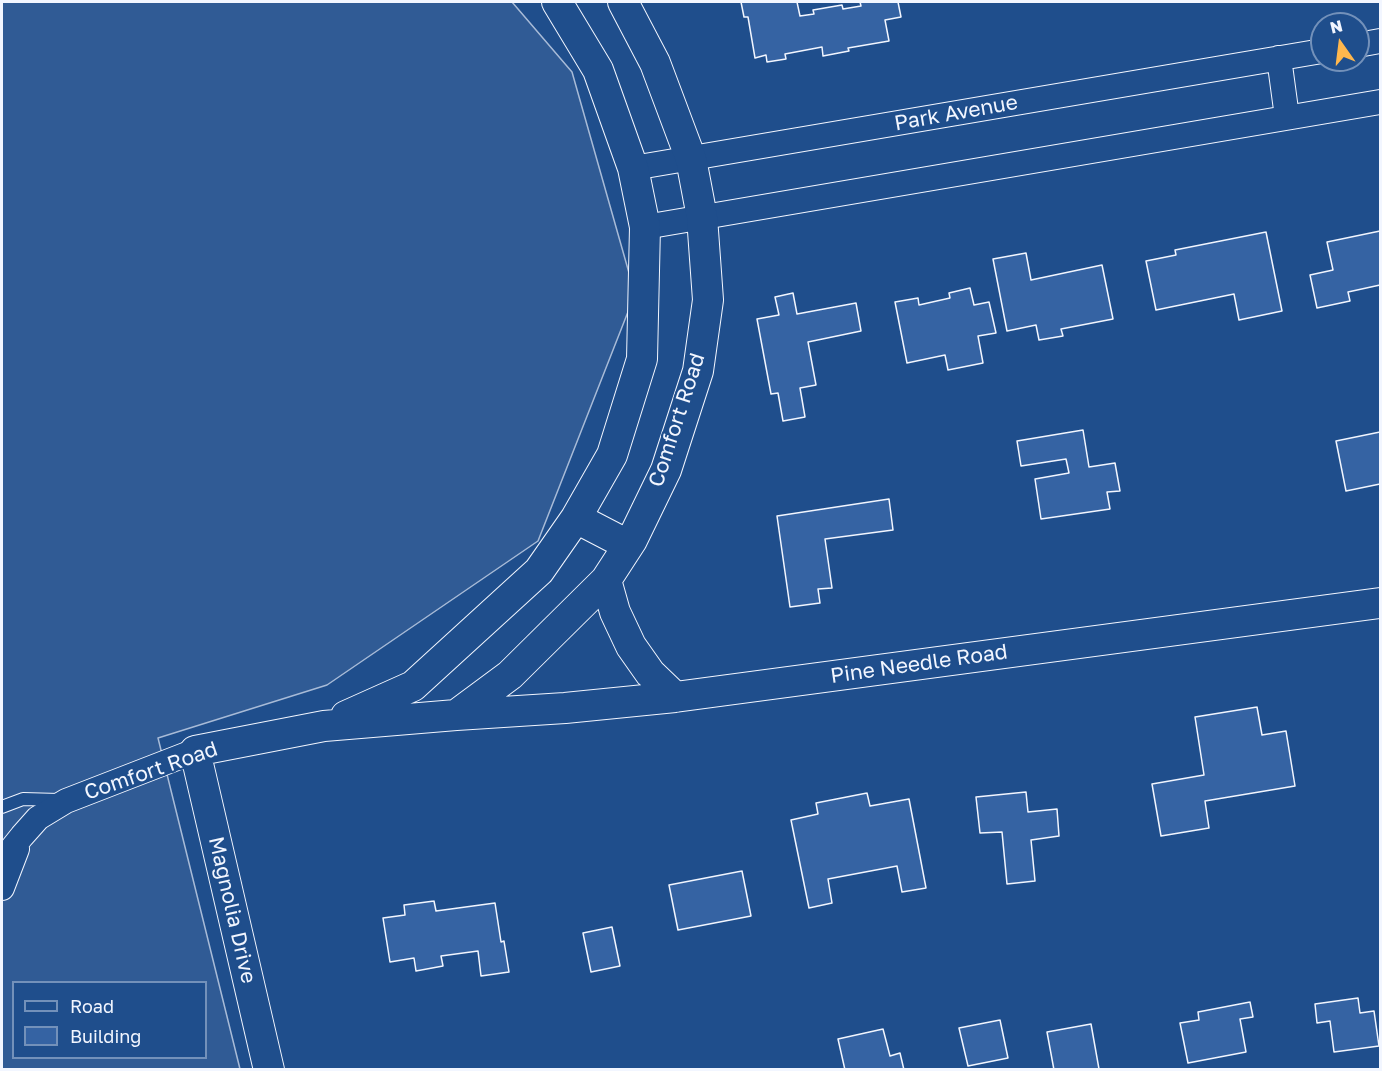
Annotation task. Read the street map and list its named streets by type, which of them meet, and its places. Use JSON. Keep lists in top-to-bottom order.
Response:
{
  "streets": {
    "street": [
      "Park Avenue",
      "Comfort Road",
      "Pine Needle Road",
      "Magnolia Drive"
    ]
  },
  "crossings": [
    ["Park Avenue", "Comfort Road"],
    ["Comfort Road", "Pine Needle Road"],
    ["Comfort Road", "Magnolia Drive"]
  ],
  "legend": ["Road", "Building"],
  "north": "top"
}
